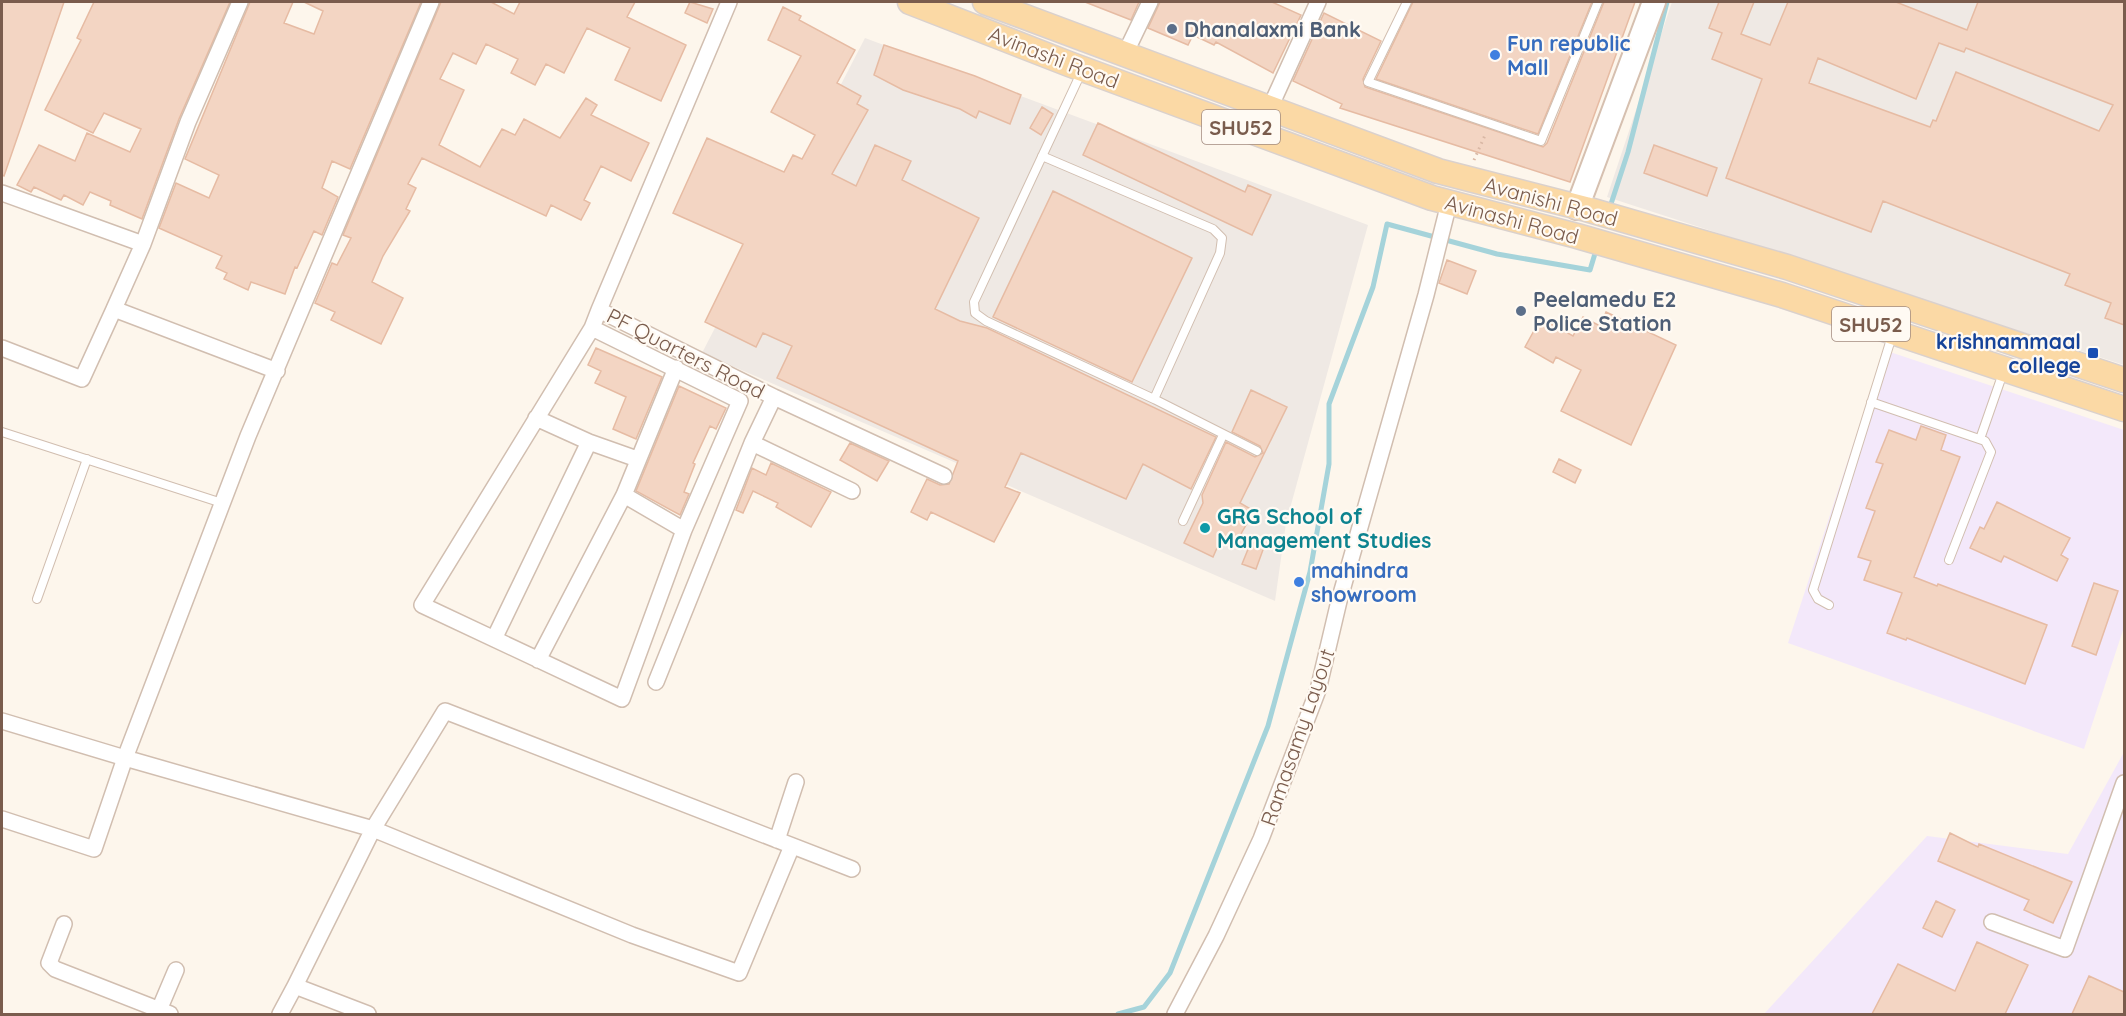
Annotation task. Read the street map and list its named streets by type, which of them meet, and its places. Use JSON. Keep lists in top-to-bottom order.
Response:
{
  "streets": {
    "main road": ["Avinashi Road", "SHU52", "Avanishi Road"],
    "street": ["PF Quarters Road", "Ramasamy Layout"]
  },
  "crossings": [
    ["Avinashi Road", "Ramasamy Layout"]
  ],
  "places": {
    "other": [
      "Dhanalaxmi Bank",
      "Fun republic Mall",
      "Peelamedu E2 Police Station",
      "GRG School of Management Studies",
      "mahindra showroom"
    ],
    "transit": ["krishnammaal college"]
  }
}
